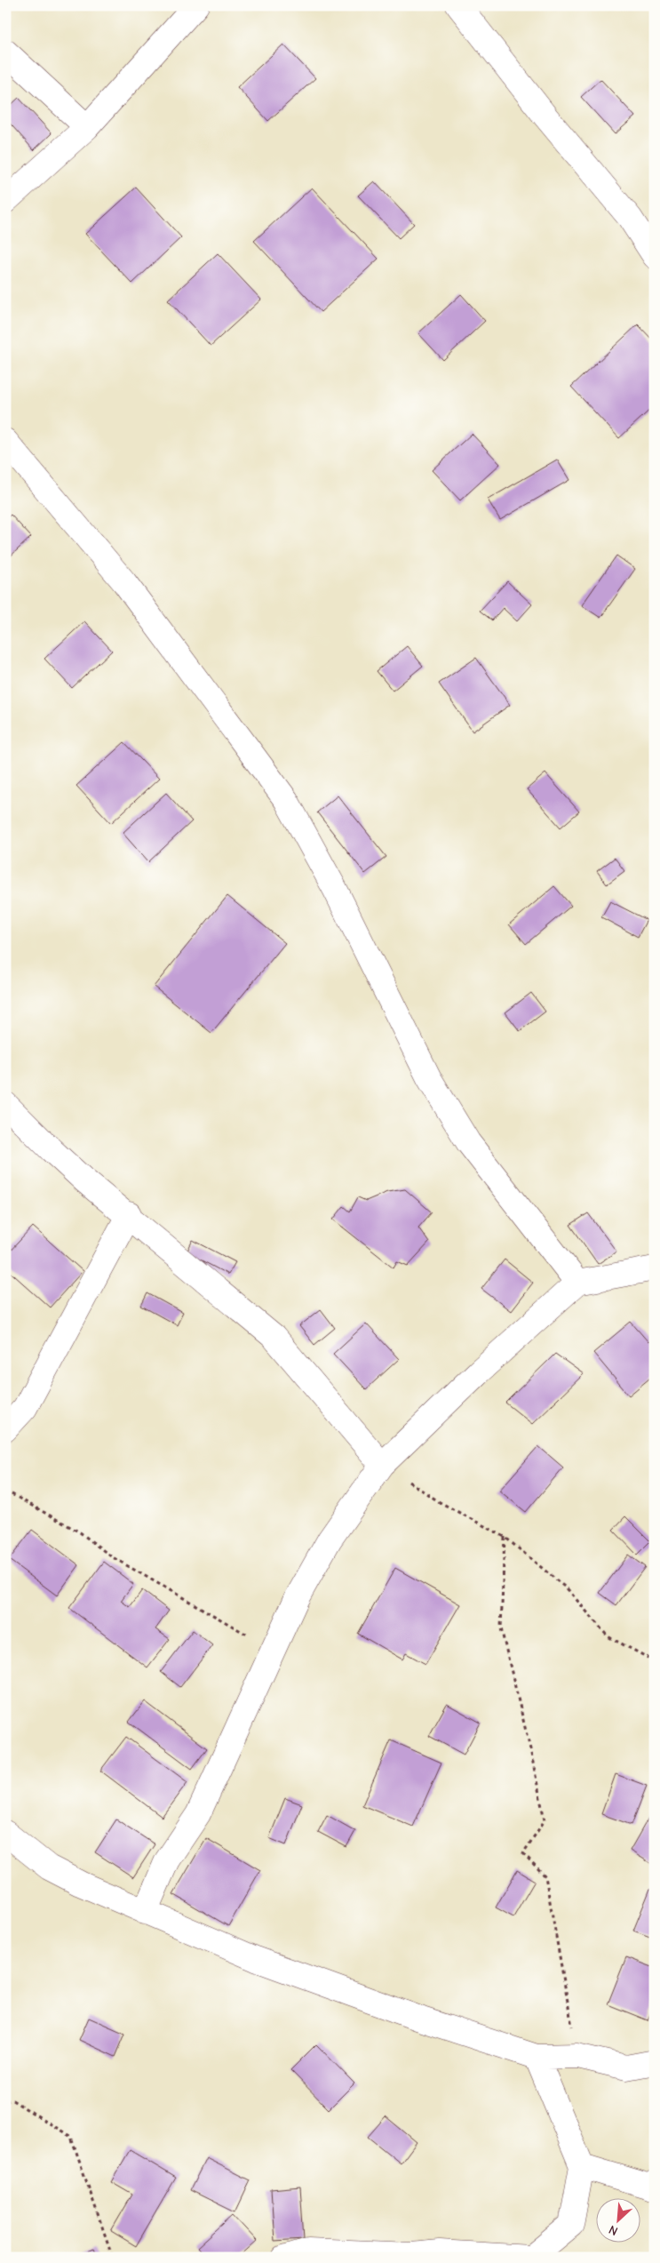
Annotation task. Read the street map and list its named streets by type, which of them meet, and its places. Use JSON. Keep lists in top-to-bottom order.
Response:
{
  "north": "bottom left"
}
